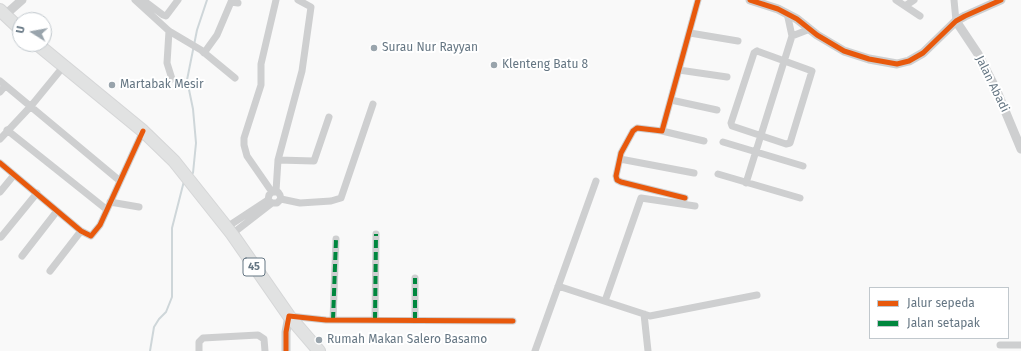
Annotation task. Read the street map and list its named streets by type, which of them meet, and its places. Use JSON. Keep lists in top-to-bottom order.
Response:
{
  "streets": {
    "main road": ["45"],
    "street": ["Jalan Abadi"]
  },
  "places": [
    "Surau Nur Rayyan",
    "Klenteng Batu 8",
    "Martabak Mesir",
    "Rumah Makan Salero Basamo"
  ],
  "legend": ["Jalur sepeda", "Jalan setapak"],
  "north": "left"
}
